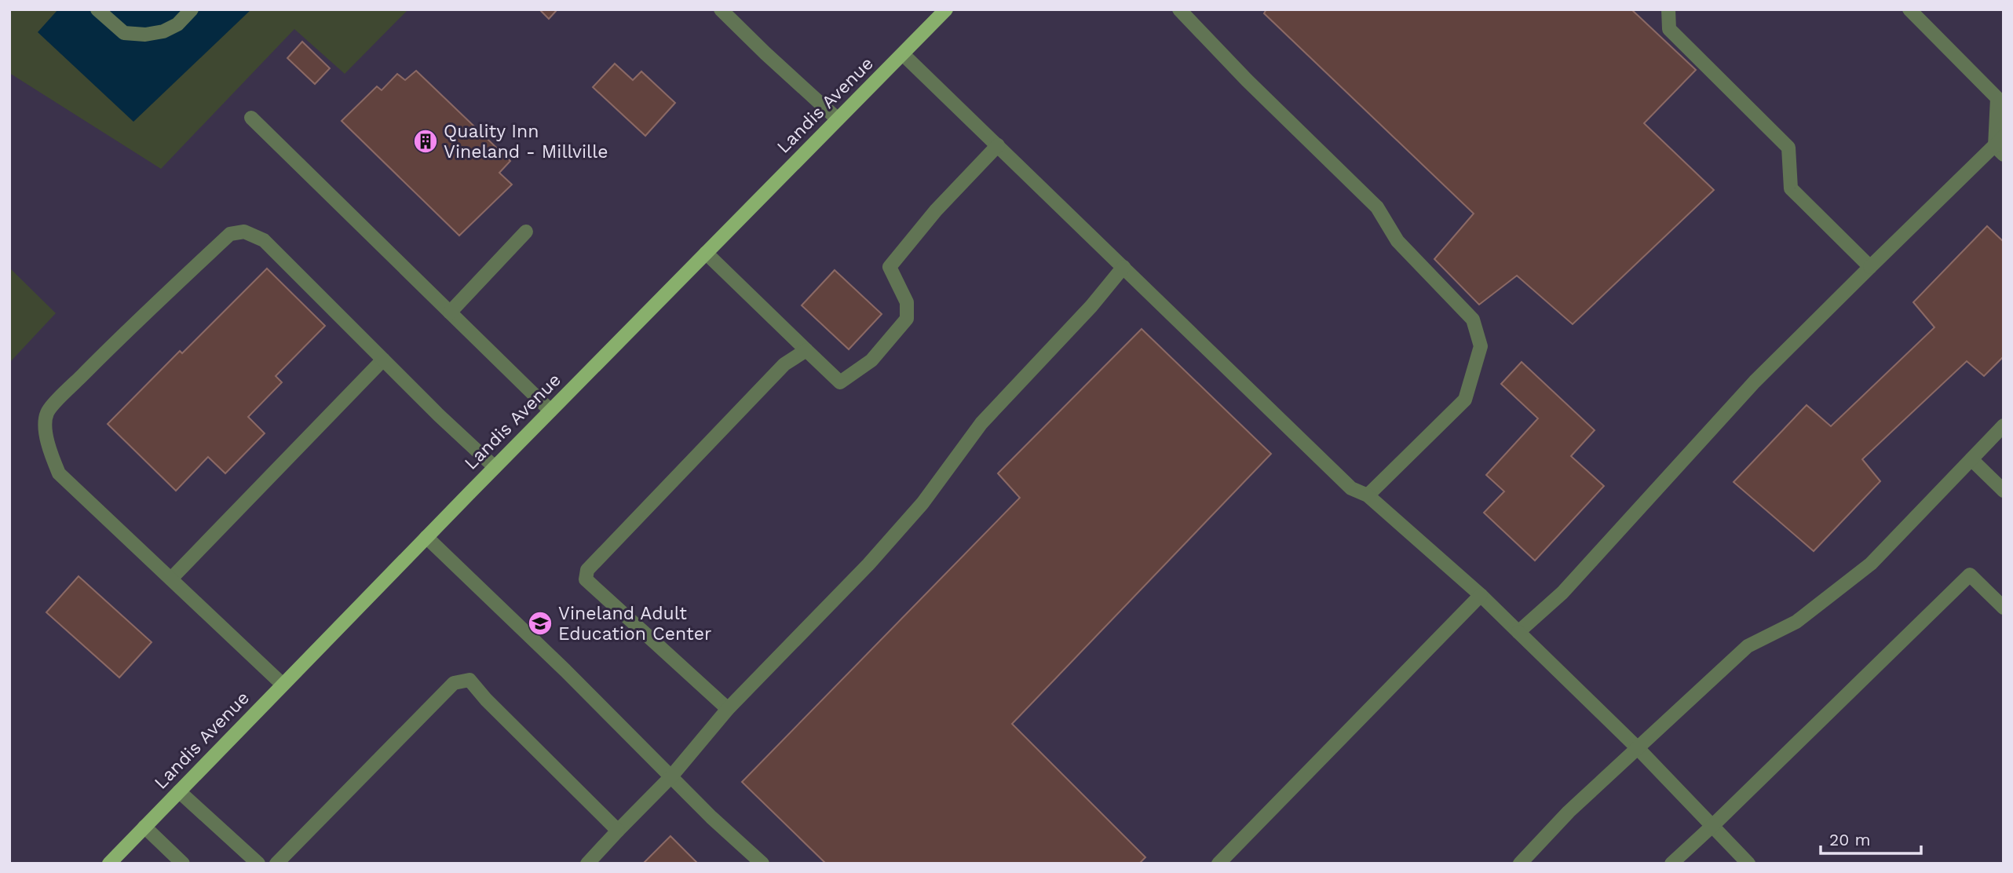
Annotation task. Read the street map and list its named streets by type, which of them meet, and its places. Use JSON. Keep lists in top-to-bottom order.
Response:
{
  "streets": {
    "main road": ["Landis Avenue"]
  },
  "places": {
    "building": ["Quality Inn Vineland - Millville"],
    "school or university": ["Vineland Adult Education Center"]
  },
  "scale_bar": "20 m"
}
